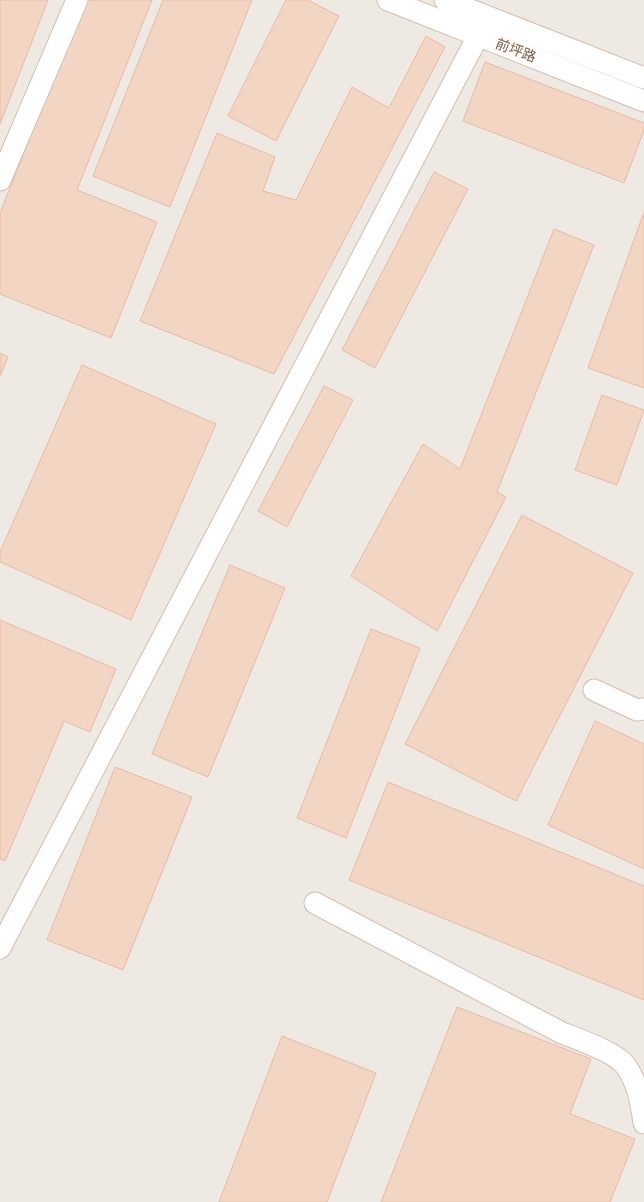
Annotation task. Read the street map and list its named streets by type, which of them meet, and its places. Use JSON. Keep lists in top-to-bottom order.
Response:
{
  "streets": {
    "street": ["前坪路"]
  }
}
